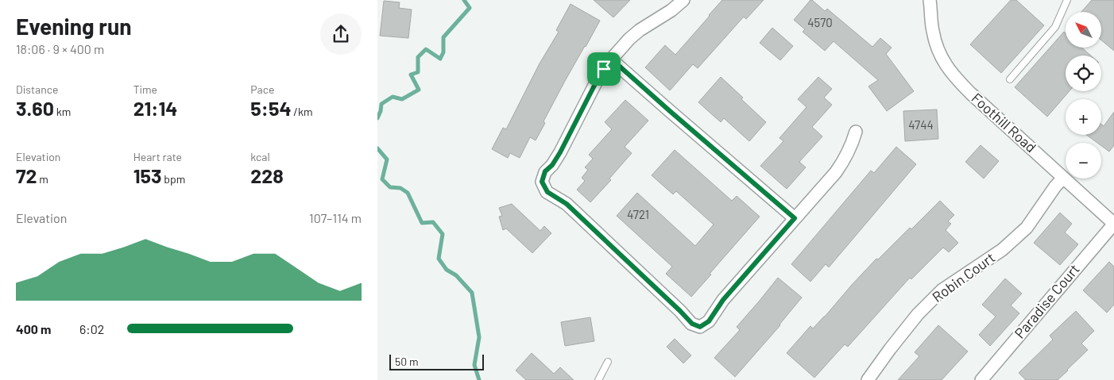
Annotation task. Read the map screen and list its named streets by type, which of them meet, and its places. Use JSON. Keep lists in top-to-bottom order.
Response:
{
  "streets": {
    "street": ["Foothill Road", "Robin Court", "Paradise Court"]
  },
  "crossings": [
    ["Foothill Road", "Robin Court"],
    ["Foothill Road", "Paradise Court"]
  ],
  "house_numbers": ["4570", "4744", "4721"],
  "scale_bar": "50 m",
  "north": "top left",
  "page": {
    "heading": ["Evening run", "18:06 · 9 × 400 m"],
    "map_buttons": ["+", "−"],
    "stats": [
      ["Distance", "3.60 km"],
      ["Time", "21:14"],
      ["Pace", "5:54 /km"],
      ["Elevation", "72 m"],
      ["Heart rate", "153 bpm"],
      ["kcal", "228"]
    ],
    "chart": ["Elevation", "107–114 m"],
    "list": [
      {
        "name": "400 m",
        "note": "6:02"
      }
    ],
    "scale": "50 m"
  }
}
